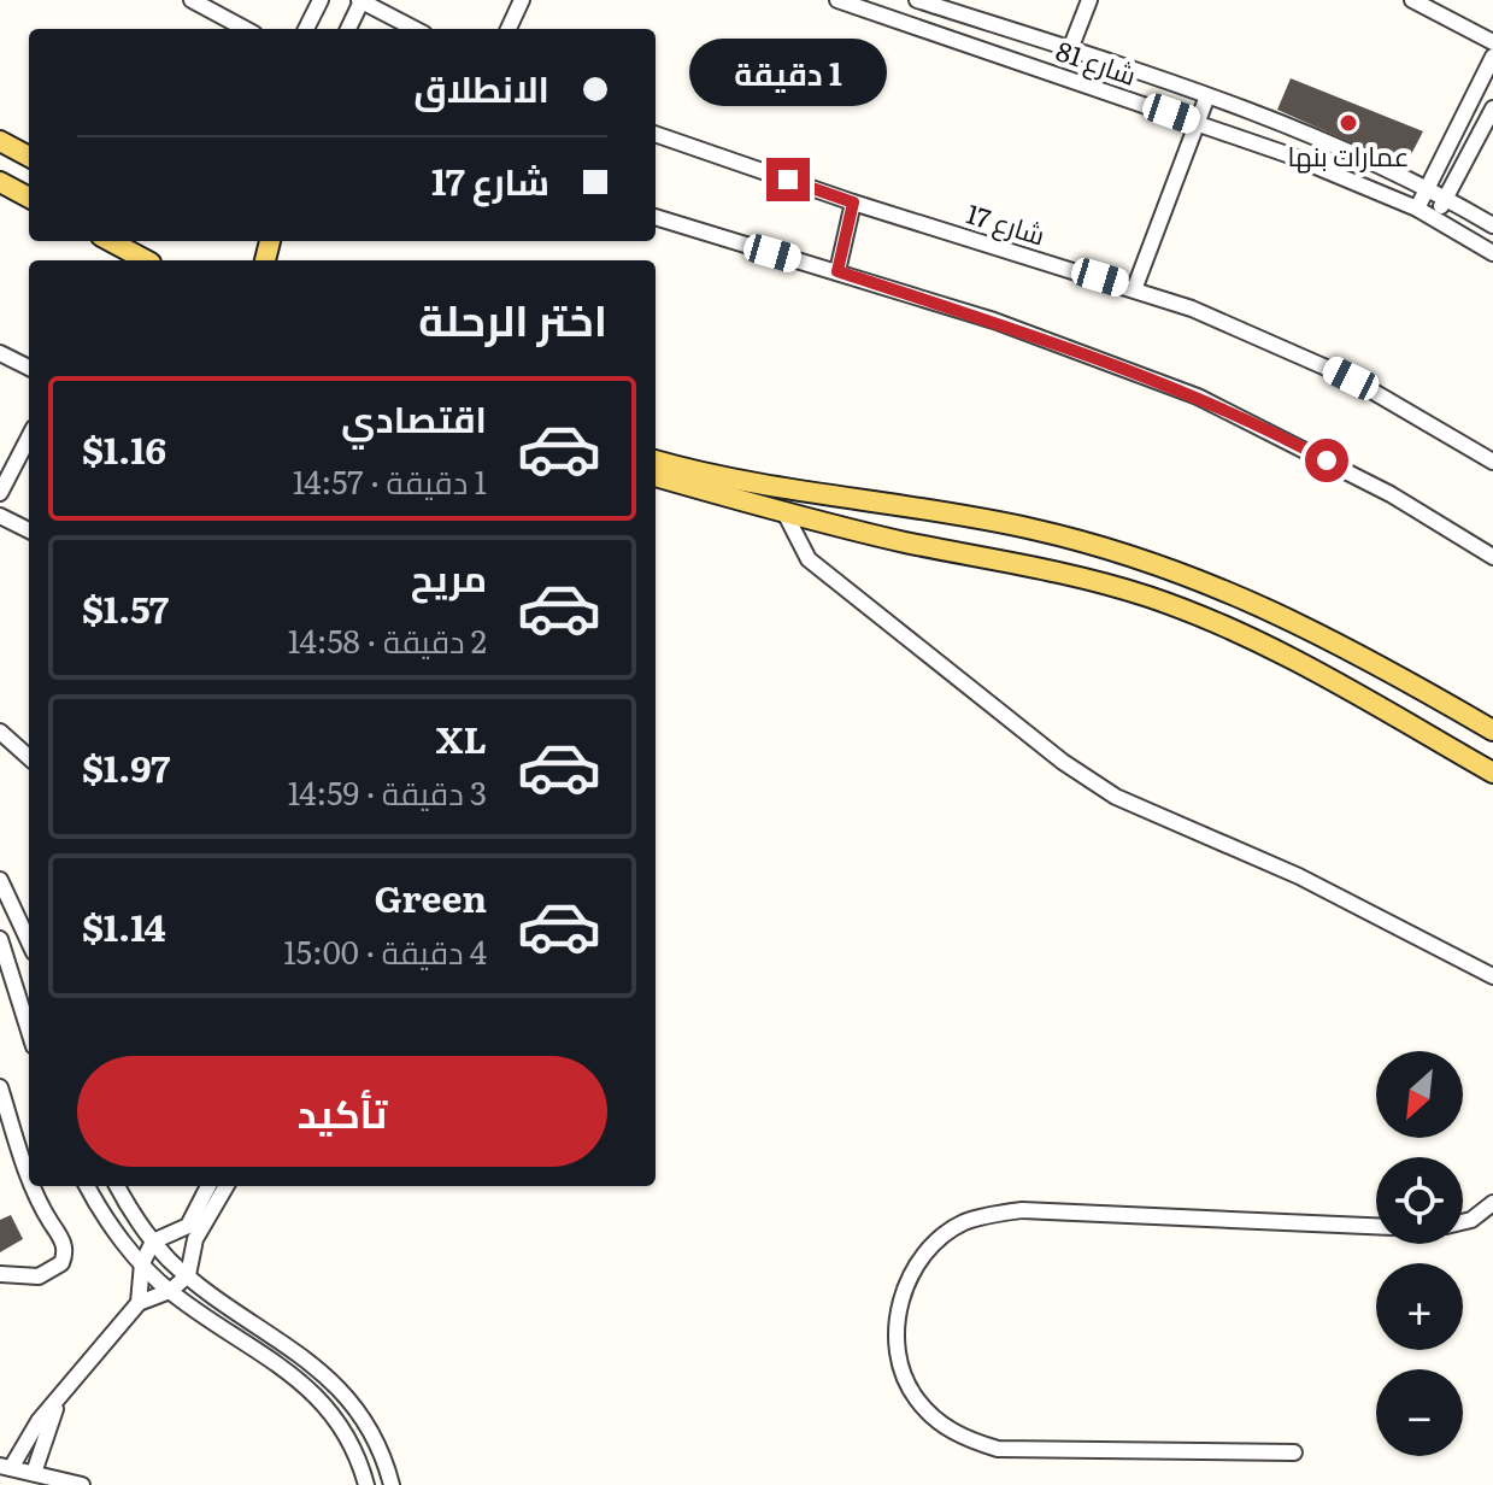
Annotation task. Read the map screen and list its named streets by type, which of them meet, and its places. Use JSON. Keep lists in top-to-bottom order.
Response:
{
  "streets": {
    "street": ["شارع 81", "شارع 17"]
  },
  "places": ["عمارات بنها"],
  "north": "bottom left",
  "page": {
    "banner": ["الانطلاق", "شارع 17"],
    "bubble": "1 دقيقة",
    "heading": "اختر الرحلة",
    "list": [
      {
        "name": "اقتصادي",
        "note": "1 دقيقة · 14:57",
        "value": "$1.16"
      },
      {
        "name": "مريح",
        "note": "2 دقيقة · 14:58",
        "value": "$1.57"
      },
      {
        "name": "XL",
        "note": "3 دقيقة · 14:59",
        "value": "$1.97"
      },
      {
        "name": "Green",
        "note": "4 دقيقة · 15:00",
        "value": "$1.14"
      }
    ],
    "buttons": "تأكيد",
    "map_buttons": ["+", "−"]
  }
}
